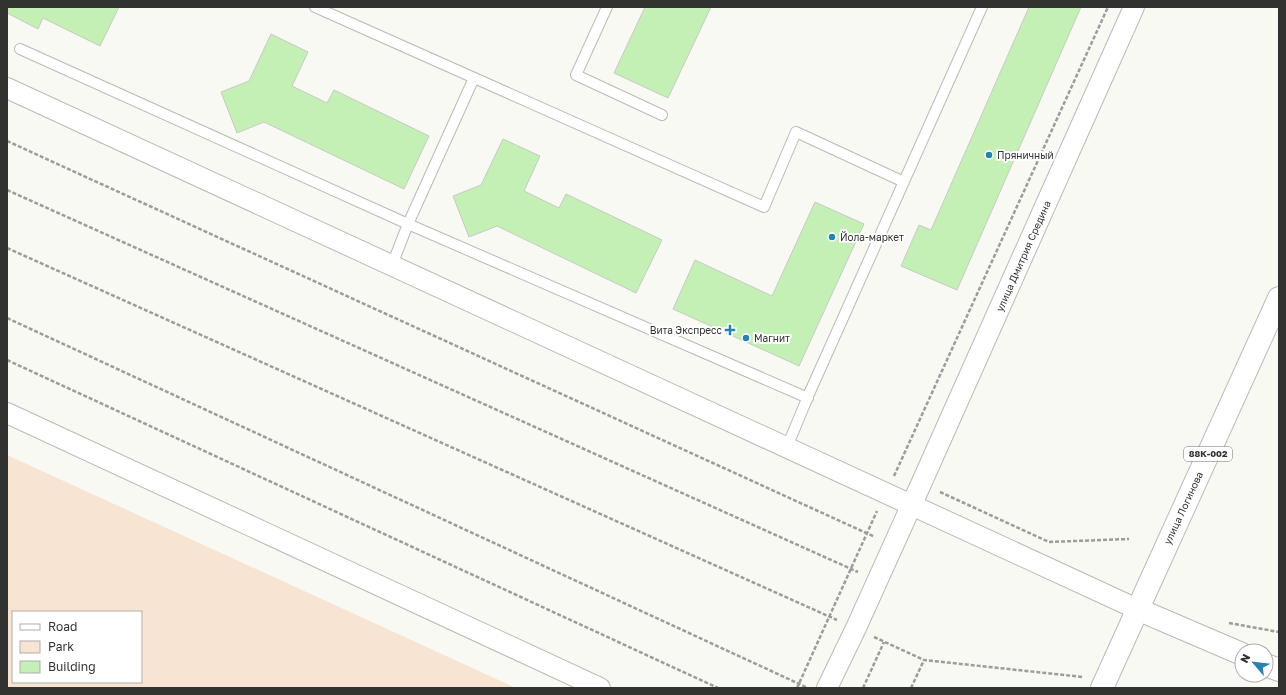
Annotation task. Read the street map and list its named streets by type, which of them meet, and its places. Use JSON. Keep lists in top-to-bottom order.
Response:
{
  "streets": {
    "main road": ["88К-002", "улица Логинова"],
    "street": ["улица Дмитрия Средина"]
  },
  "crossings": [
    ["88К-002", "улица Логинова"]
  ],
  "places": {
    "other": ["Пряничный", "Йола-маркет", "Магнит"],
    "health": ["Вита Экспресс"]
  },
  "legend": ["Road", "Park", "Building"],
  "north": "top left"
}
